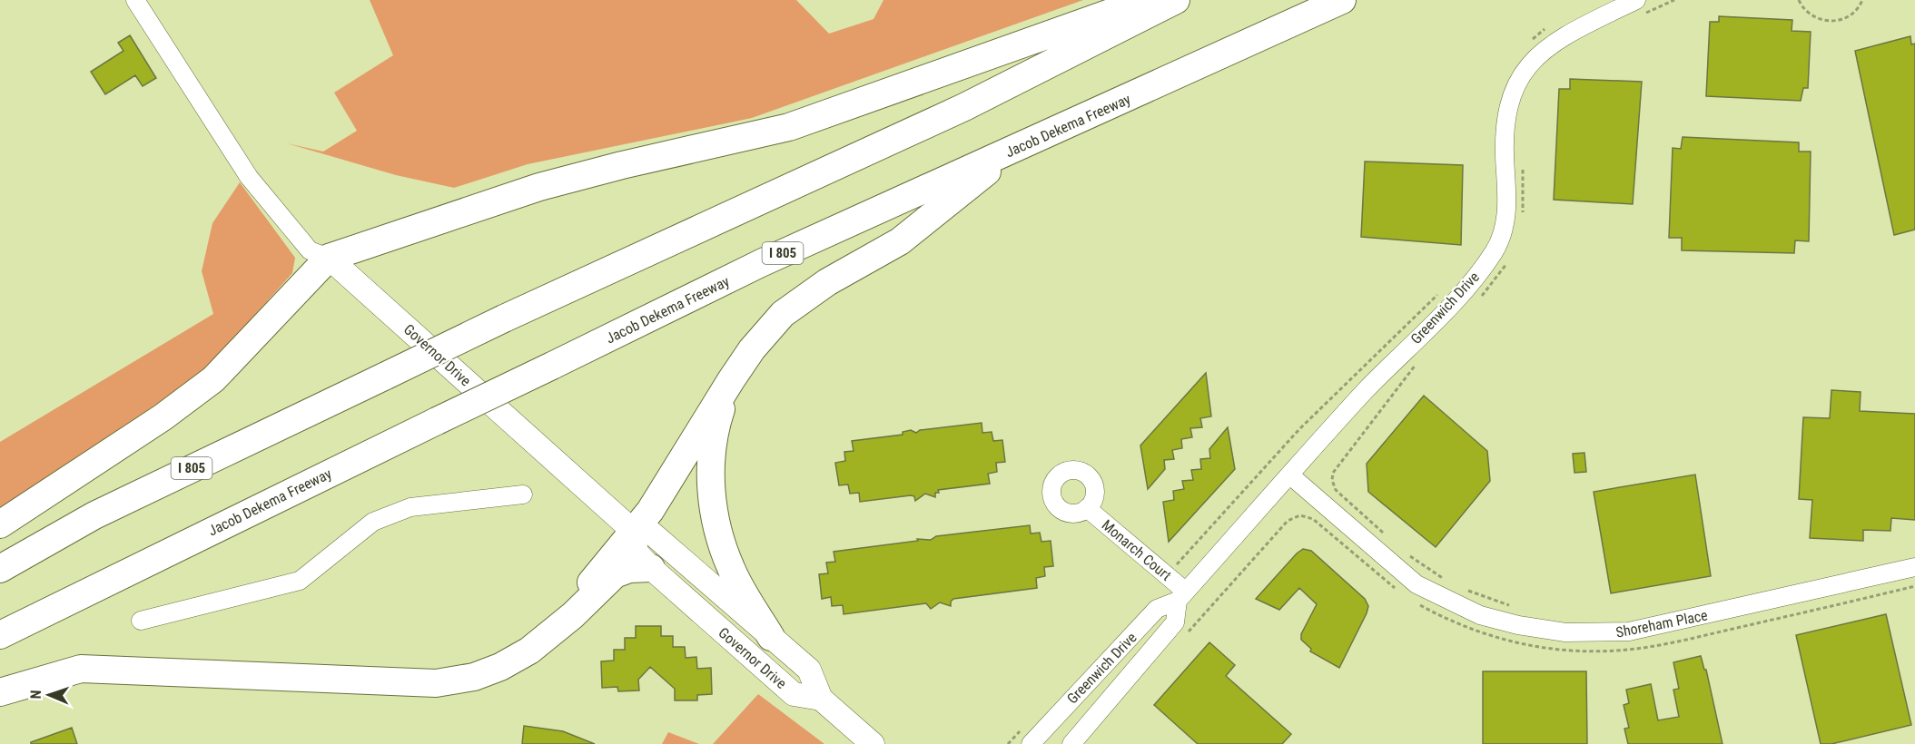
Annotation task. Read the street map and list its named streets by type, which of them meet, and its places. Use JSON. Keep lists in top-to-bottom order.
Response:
{
  "streets": {
    "highway": ["Jacob Dekema Freeway", "I 805"],
    "main road": ["Governor Drive"],
    "street": ["Greenwich Drive", "Monarch Court", "Shoreham Place"]
  },
  "crossings": [
    ["Greenwich Drive", "Monarch Court"],
    ["Greenwich Drive", "Shoreham Place"]
  ],
  "north": "left"
}
